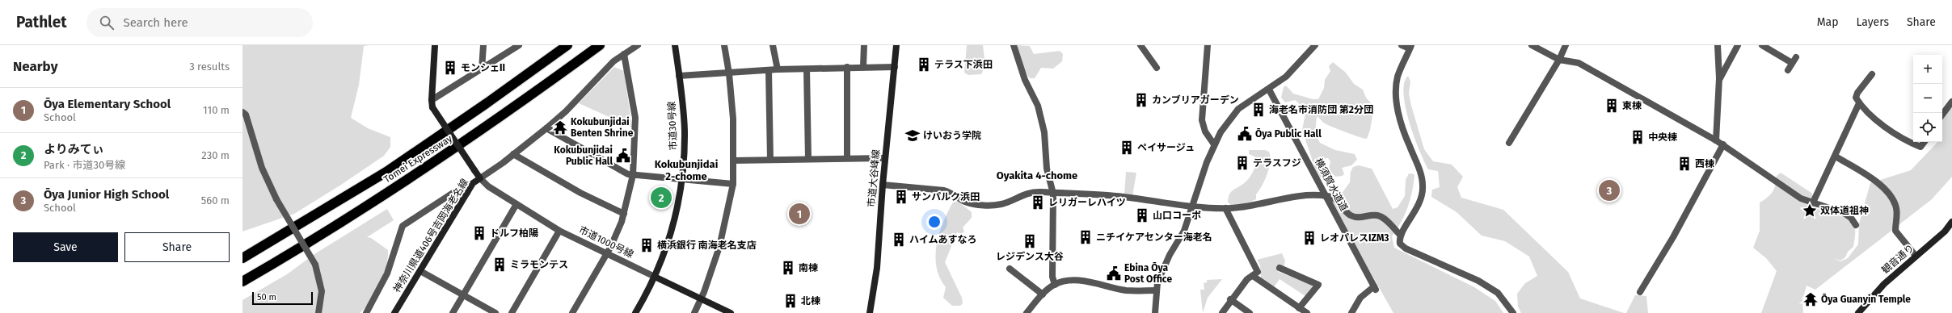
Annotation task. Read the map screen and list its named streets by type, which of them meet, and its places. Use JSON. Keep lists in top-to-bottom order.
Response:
{
  "streets": {
    "highway": ["Tomei Expressway"],
    "street": [
      "市道30号線",
      "市道大谷峰線",
      "横須賀水道道",
      "神奈川県道406号吉岡海老名線",
      "市道1000号線",
      "観音通り"
    ]
  },
  "crossings": [
    ["市道30号線", "市道1000号線"],
    ["神奈川県道406号吉岡海老名線", "市道1000号線"]
  ],
  "districts": ["Kokubunjidai 2-chome", "Oyakita 4-chome"],
  "places": {
    "building": [
      "テラス下浜田",
      "モンシェII",
      "カンブリアガーデン",
      "東棟",
      "海老名市消防団 第2分団",
      "中央棟",
      "ペイサージュ",
      "テラスフジ",
      "西棟",
      "サンパルク浜田",
      "レリガーレハイツ",
      "山口コーポ",
      "ドルフ柏陽",
      "ニチイケアセンター海老名",
      "レオパレスIZM3",
      "ハイムあすなろ",
      "レジデンス大谷",
      "横浜銀行 南海老名支店",
      "ミラモンテス",
      "南棟",
      "北棟"
    ],
    "temple": ["Kokubunjidai Benten Shrine", "Ōya Guanyin Temple"],
    "public building": ["Ōya Public Hall", "Kokubunjidai Public Hall", "Ebina Ōya Post Office"],
    "school or university": ["けいおう学院"],
    "place": ["双体道祖神"]
  },
  "scale_bar": "50 m",
  "page": {
    "header": "Pathlet",
    "search": "Search here",
    "nav": ["Map", "Layers", "Share"],
    "heading": ["Nearby", "3 results"],
    "map_buttons": ["+", "−"],
    "list": [
      {
        "mark": "1",
        "name": "Ōya Elementary School",
        "note": "School",
        "value": "110 m"
      },
      {
        "mark": "2",
        "name": "よりみてぃ",
        "note": "Park · 市道30号線",
        "value": "230 m"
      },
      {
        "mark": "3",
        "name": "Ōya Junior High School",
        "note": "School",
        "value": "560 m"
      }
    ],
    "pins": ["3", "2", "1"],
    "buttons": ["Save", "Share"],
    "scale": "50 m"
  }
}
